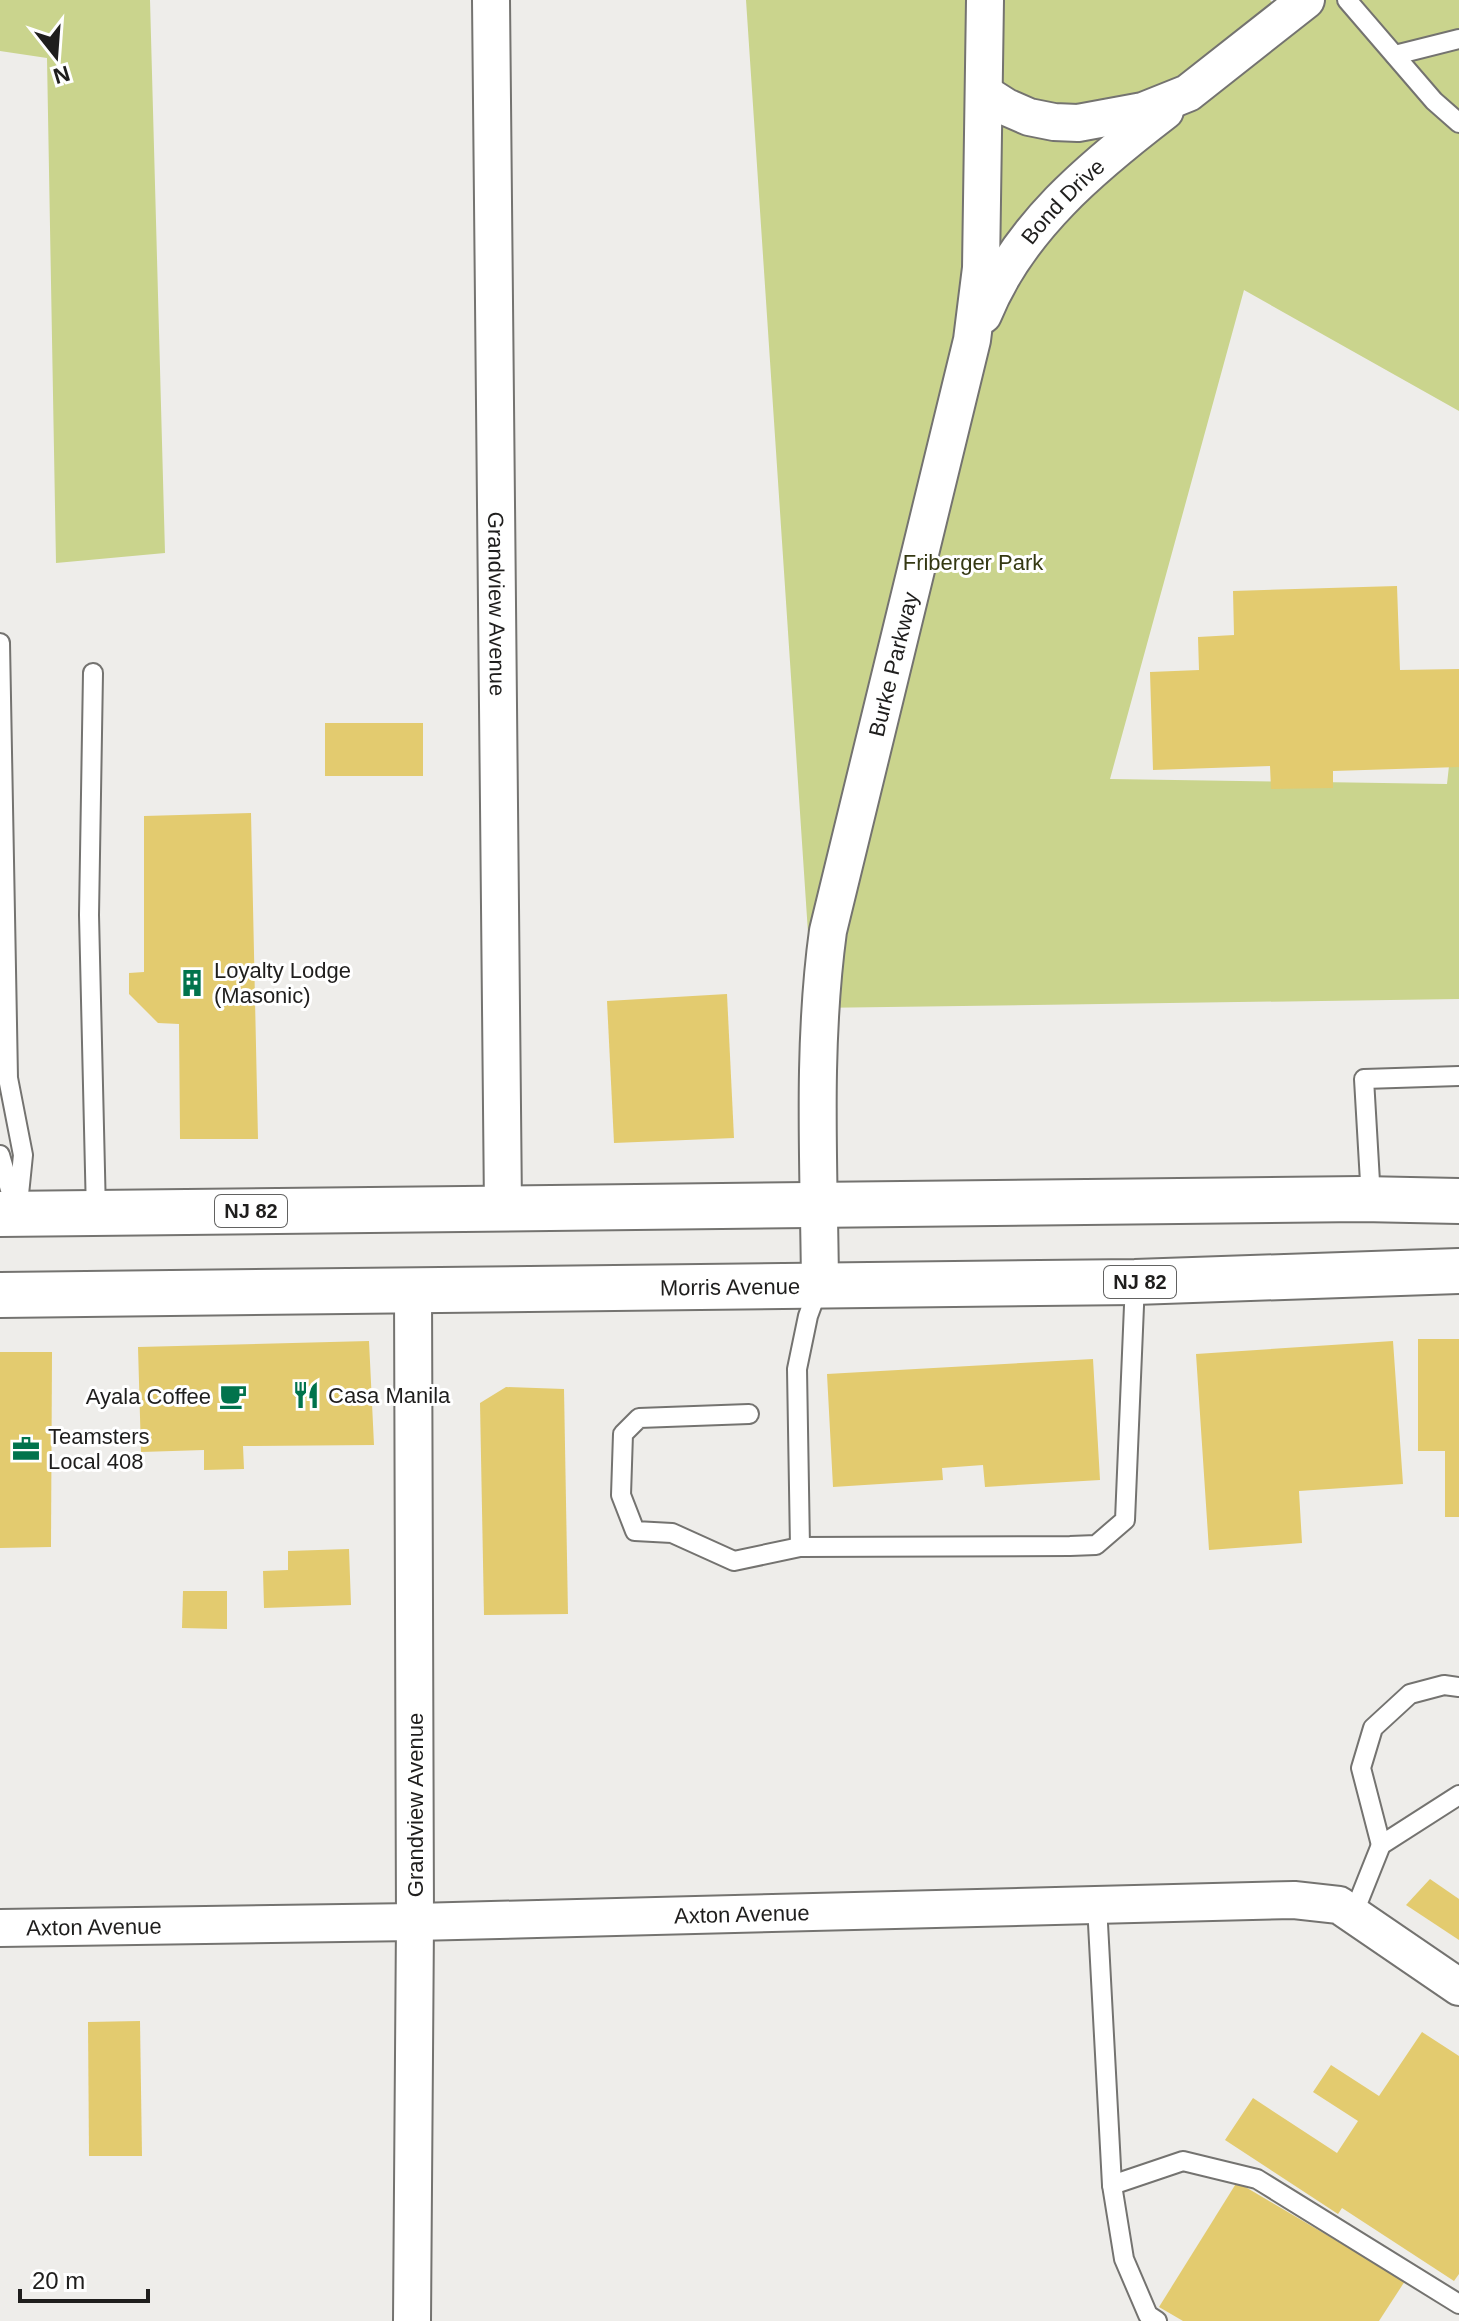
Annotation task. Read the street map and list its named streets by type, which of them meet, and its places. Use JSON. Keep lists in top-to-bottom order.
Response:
{
  "streets": {
    "main road": ["NJ 82", "Morris Avenue"],
    "street": [
      "Bond Drive",
      "Grandview Avenue",
      "Burke Parkway",
      "Axton Avenue"
    ]
  },
  "crossings": [
    ["Bond Drive", "Burke Parkway"],
    ["Grandview Avenue", "NJ 82"],
    ["Grandview Avenue", "Morris Avenue"],
    ["Grandview Avenue", "Axton Avenue"],
    ["Burke Parkway", "NJ 82"],
    ["Burke Parkway", "Morris Avenue"]
  ],
  "parks": ["Friberger Park"],
  "places": {
    "building": ["Loyalty Lodge (Masonic)"],
    "restaurant": ["Casa Manila"],
    "cafe": ["Ayala Coffee"],
    "office": ["Teamsters Local 408"]
  },
  "scale_bar": "20 m",
  "north": "bottom"
}
